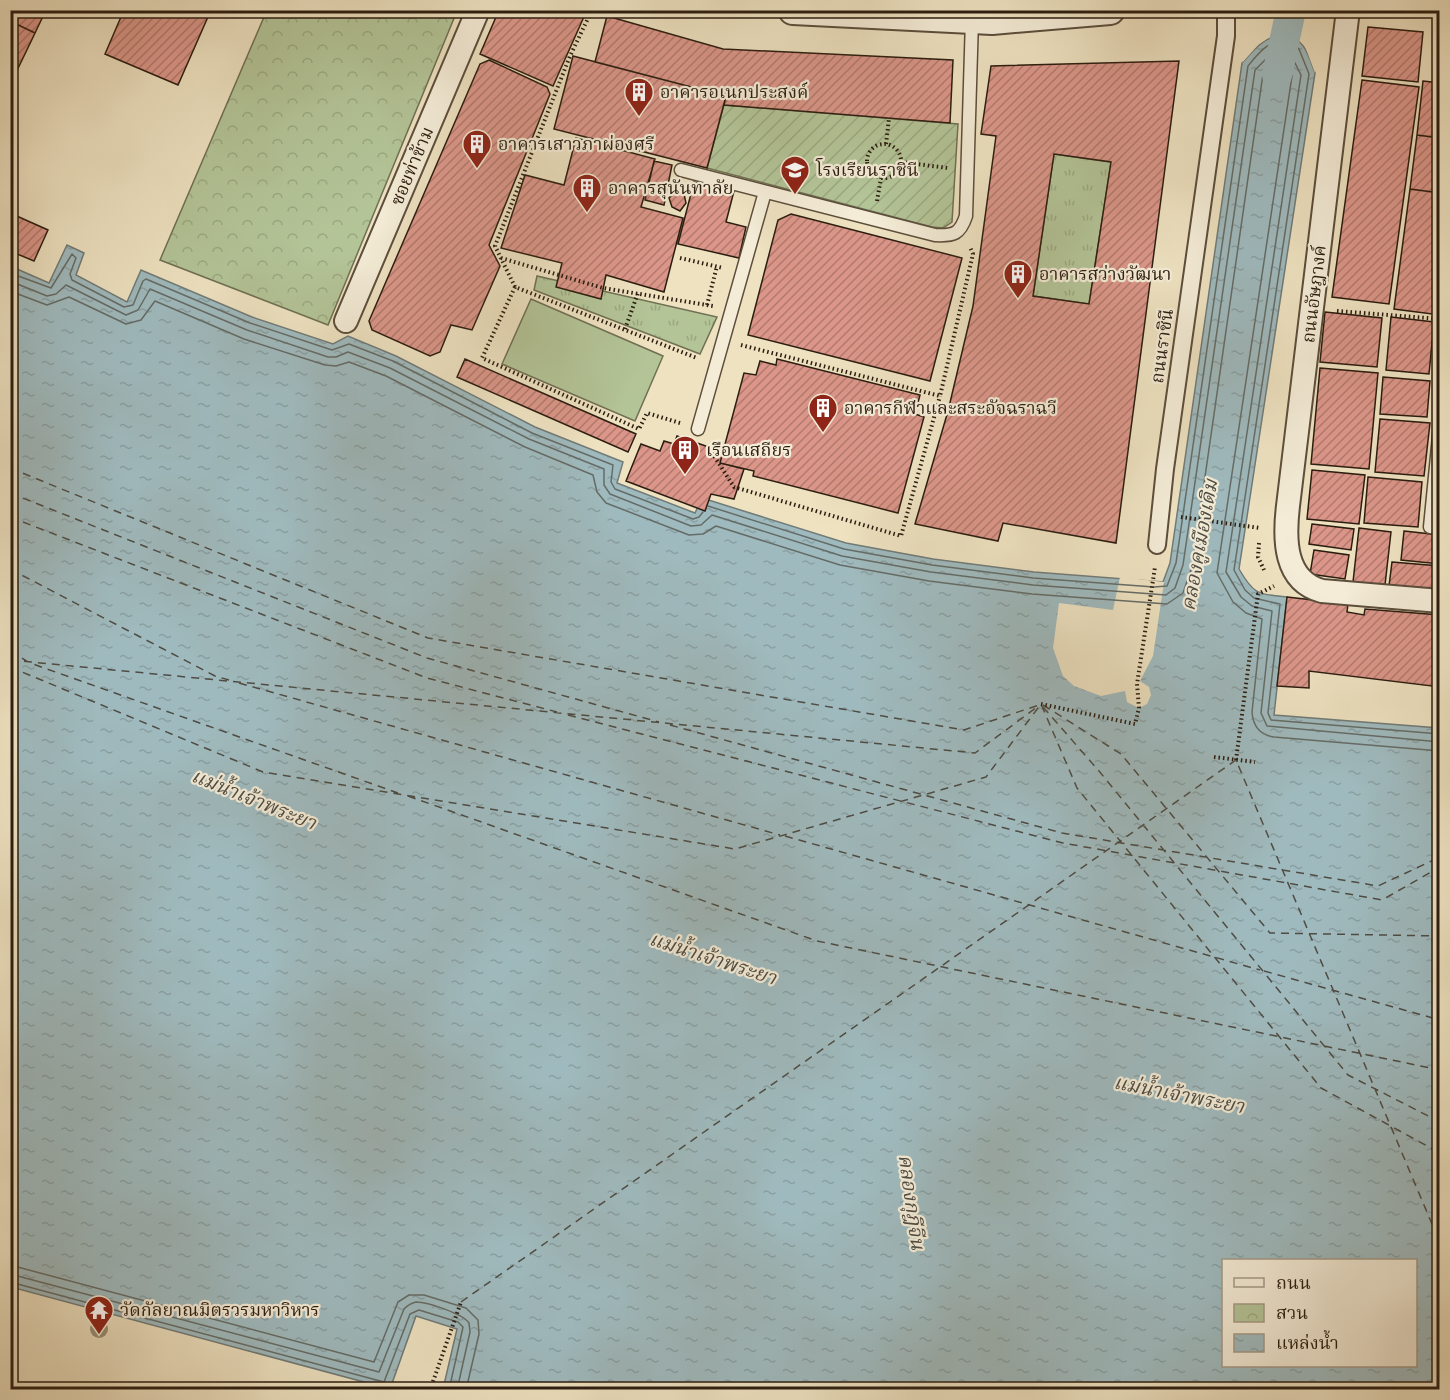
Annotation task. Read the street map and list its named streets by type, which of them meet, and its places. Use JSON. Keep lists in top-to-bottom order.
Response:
{
  "streets": {
    "street": ["ซอยท่าข้าม", "ถนนอัษฎางค์", "ถนนราชินี"]
  },
  "water": ["คลองคูเมืองเดิม", "แม่น้ำเจ้าพระยา", "คลองกุฎีจีน"],
  "places": {
    "building": [
      "อาคารอเนกประสงค์",
      "อาคารเสาวภาผ่องศรี",
      "อาคารสุนันทาลัย",
      "อาคารสว่างวัฒนา",
      "อาคารกีฬาและสระอัจฉราฉวี",
      "เรือนเสถียร"
    ],
    "school or university": ["โรงเรียนราชินี"],
    "temple": ["วัดกัลยาณมิตรวรมหาวิหาร"]
  },
  "legend": ["ถนน", "สวน", "แหล่งน้ำ"]
}
